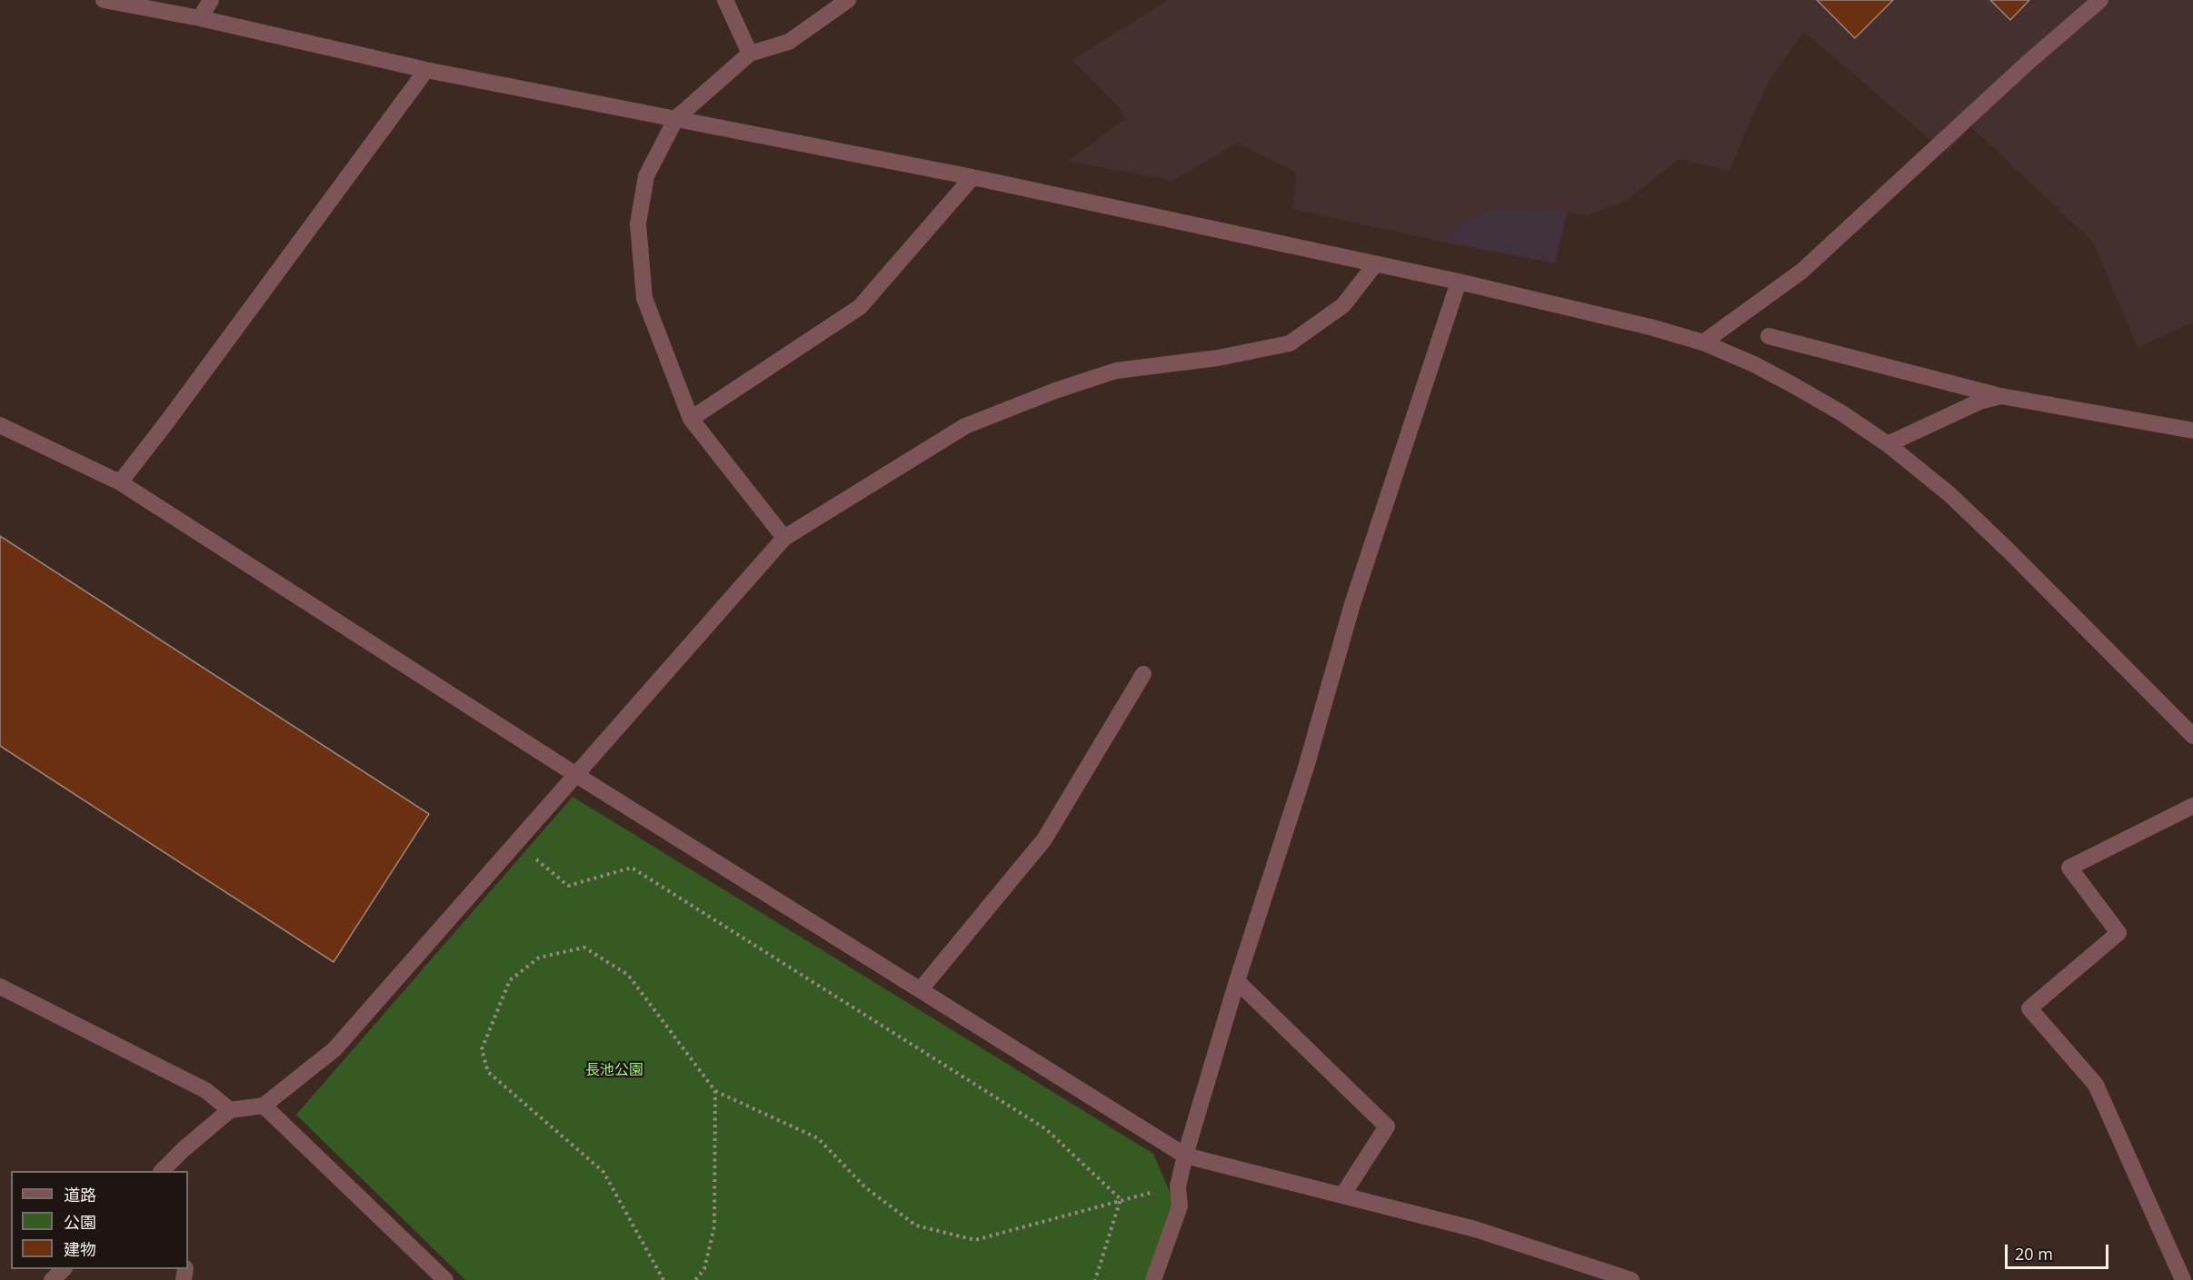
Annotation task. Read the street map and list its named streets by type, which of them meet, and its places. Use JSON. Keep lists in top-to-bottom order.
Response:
{
  "parks": ["長池公園"],
  "legend": ["道路", "公園", "建物"],
  "scale_bar": "20 m"
}
